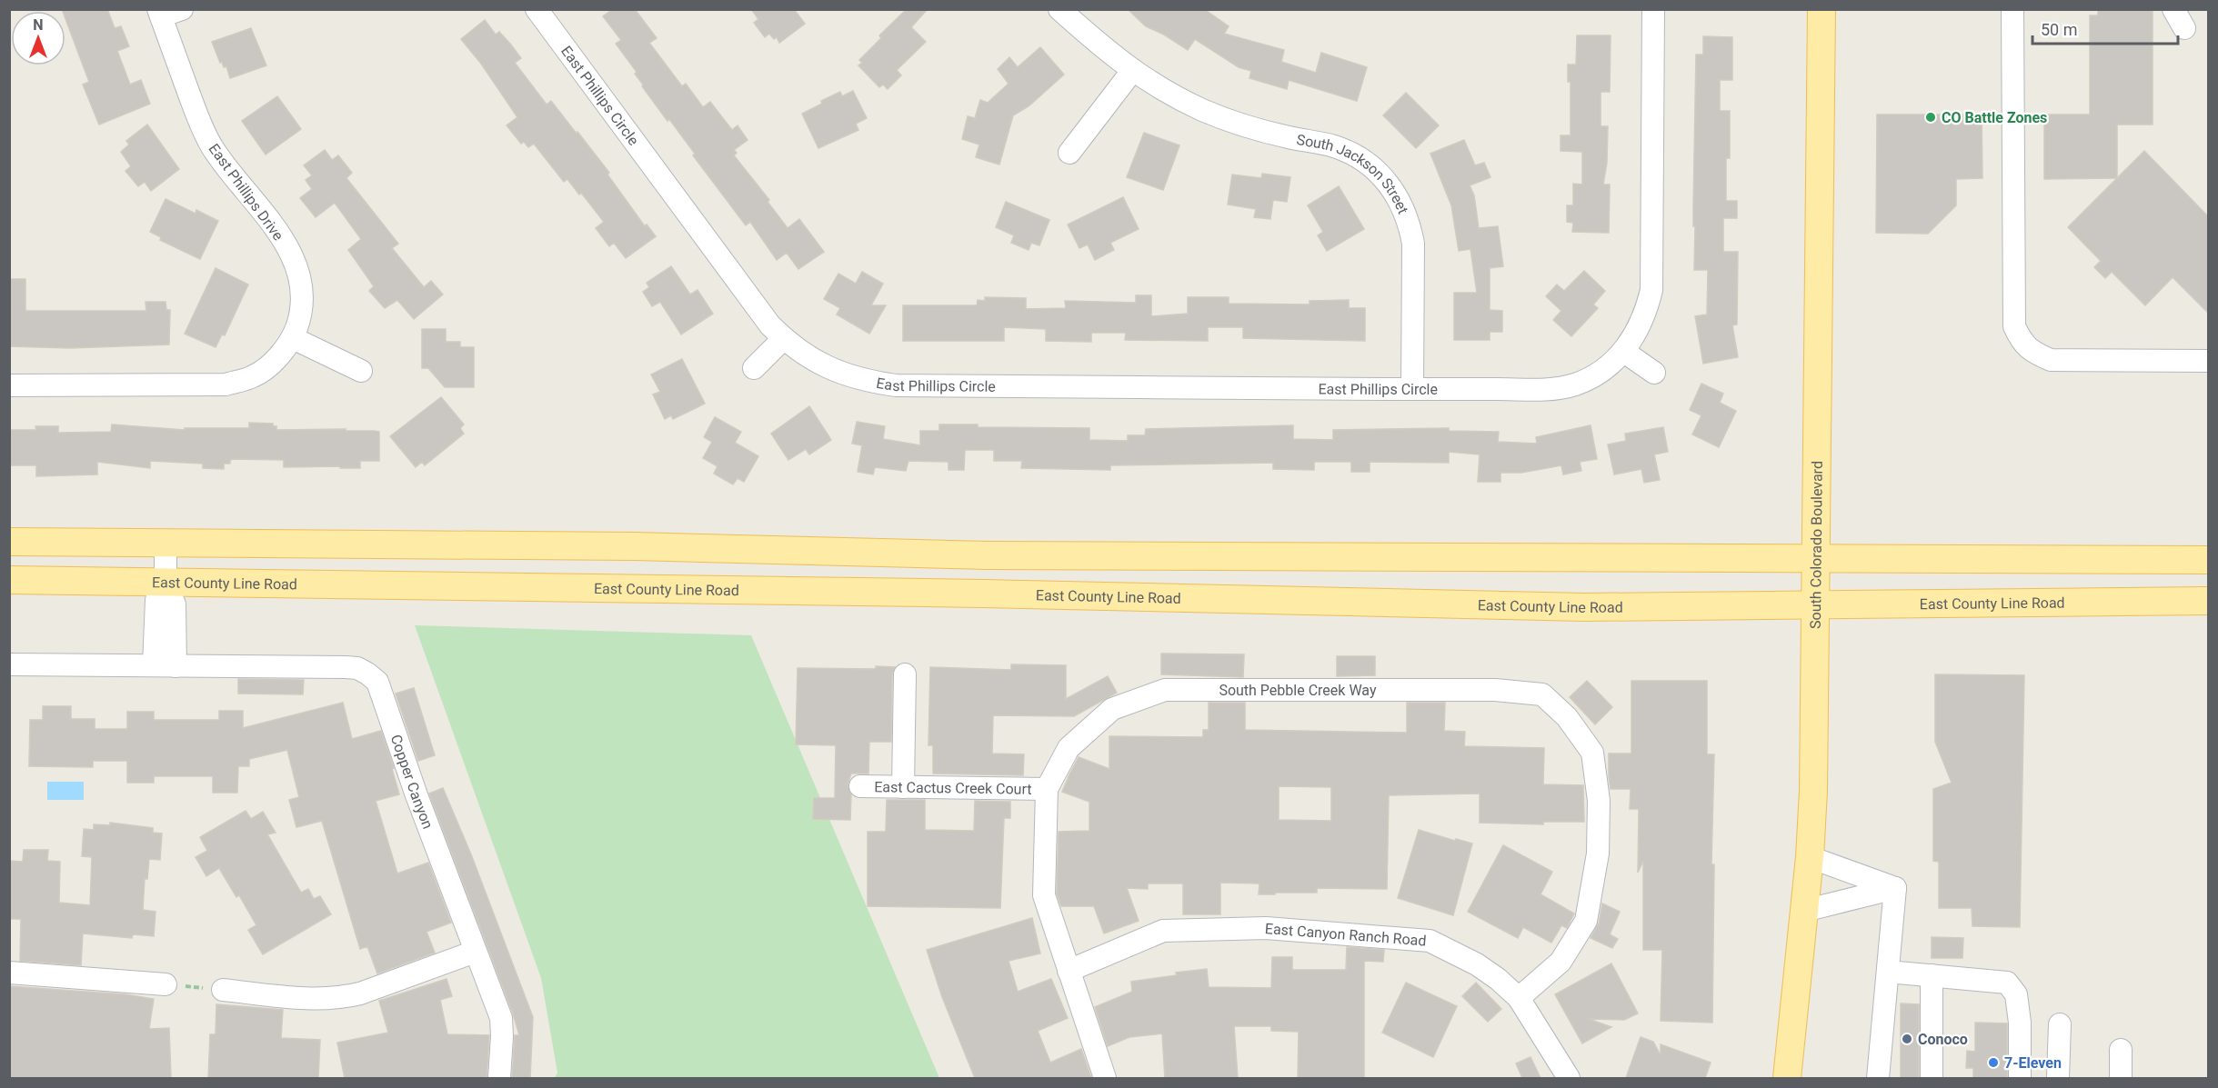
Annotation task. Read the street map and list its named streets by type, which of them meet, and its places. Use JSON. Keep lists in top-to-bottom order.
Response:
{
  "streets": {
    "main road": ["South Colorado Boulevard", "East County Line Road"],
    "street": [
      "East Phillips Circle",
      "South Jackson Street",
      "East Phillips Drive",
      "South Pebble Creek Way",
      "Copper Canyon",
      "East Cactus Creek Court",
      "East Canyon Ranch Road"
    ]
  },
  "crossings": [
    ["East Phillips Circle", "South Jackson Street"],
    ["South Colorado Boulevard", "East County Line Road"],
    ["South Pebble Creek Way", "East Cactus Creek Court"],
    ["South Pebble Creek Way", "East Canyon Ranch Road"]
  ],
  "places": ["CO Battle Zones", "Conoco", "7-Eleven"],
  "scale_bar": "50 m",
  "north": "top"
}
